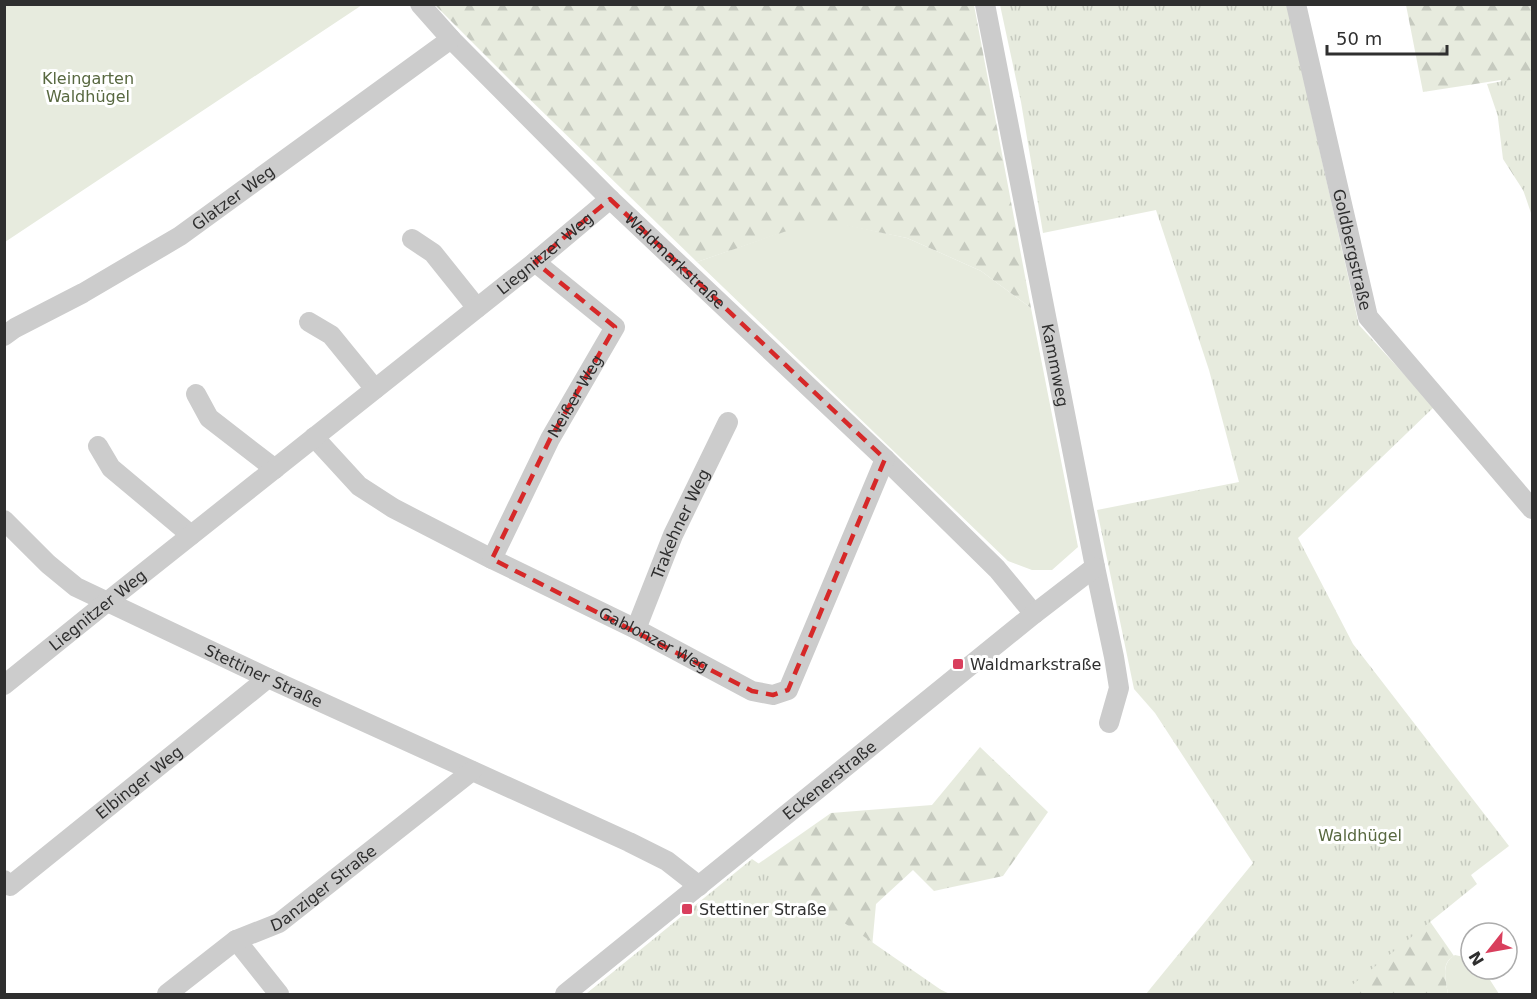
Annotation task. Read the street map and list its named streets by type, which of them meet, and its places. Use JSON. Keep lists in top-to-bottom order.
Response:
{
  "streets": {
    "street": [
      "Glatzer Weg",
      "Goldbergstraße",
      "Liegnitzer Weg",
      "Waldmarkstraße",
      "Kammweg",
      "Neißer Weg",
      "Trakehner Weg",
      "Gablonzer Weg",
      "Stettiner Straße",
      "Eckenerstraße",
      "Elbinger Weg",
      "Danziger Straße"
    ]
  },
  "crossings": [
    ["Glatzer Weg", "Waldmarkstraße"],
    ["Liegnitzer Weg", "Waldmarkstraße"],
    ["Liegnitzer Weg", "Neißer Weg"],
    ["Liegnitzer Weg", "Gablonzer Weg"],
    ["Liegnitzer Weg", "Stettiner Straße"],
    ["Waldmarkstraße", "Gablonzer Weg"],
    ["Waldmarkstraße", "Eckenerstraße"],
    ["Kammweg", "Eckenerstraße"],
    ["Neißer Weg", "Gablonzer Weg"],
    ["Trakehner Weg", "Gablonzer Weg"],
    ["Stettiner Straße", "Eckenerstraße"],
    ["Stettiner Straße", "Elbinger Weg"],
    ["Stettiner Straße", "Danziger Straße"]
  ],
  "parks": ["Kleingarten Waldhügel", "Waldhügel"],
  "places": {
    "transit": ["Waldmarkstraße", "Stettiner Straße"]
  },
  "scale_bar": "50 m",
  "north": "bottom left"
}
